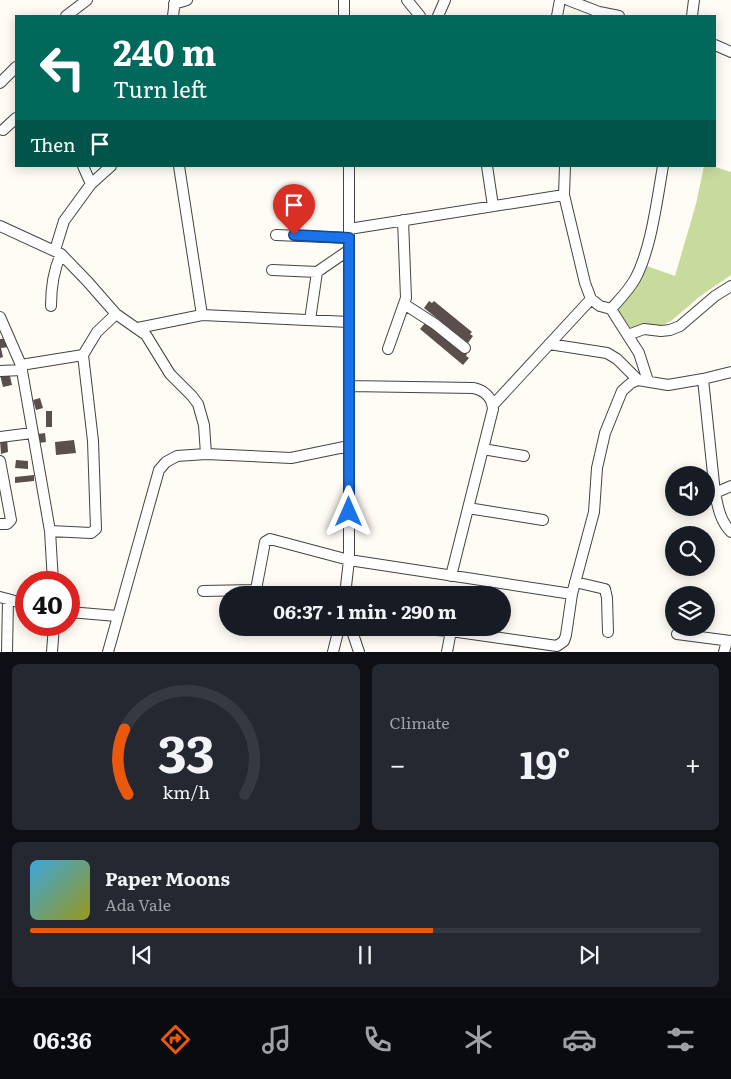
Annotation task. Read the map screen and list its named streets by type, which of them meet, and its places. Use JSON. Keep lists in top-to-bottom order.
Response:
{
  "page": {
    "turn": ["240 m", "Turn left"],
    "then": "Then",
    "limit": "40",
    "trip": "06:37 · 1 min · 290 m",
    "tile": "Climate",
    "heat": ["−", "19°", "+"],
    "song": ["Paper Moons", "Ada Vale"],
    "tabs": "06:36",
    "gauge": ["33", "km/h"]
  }
}
